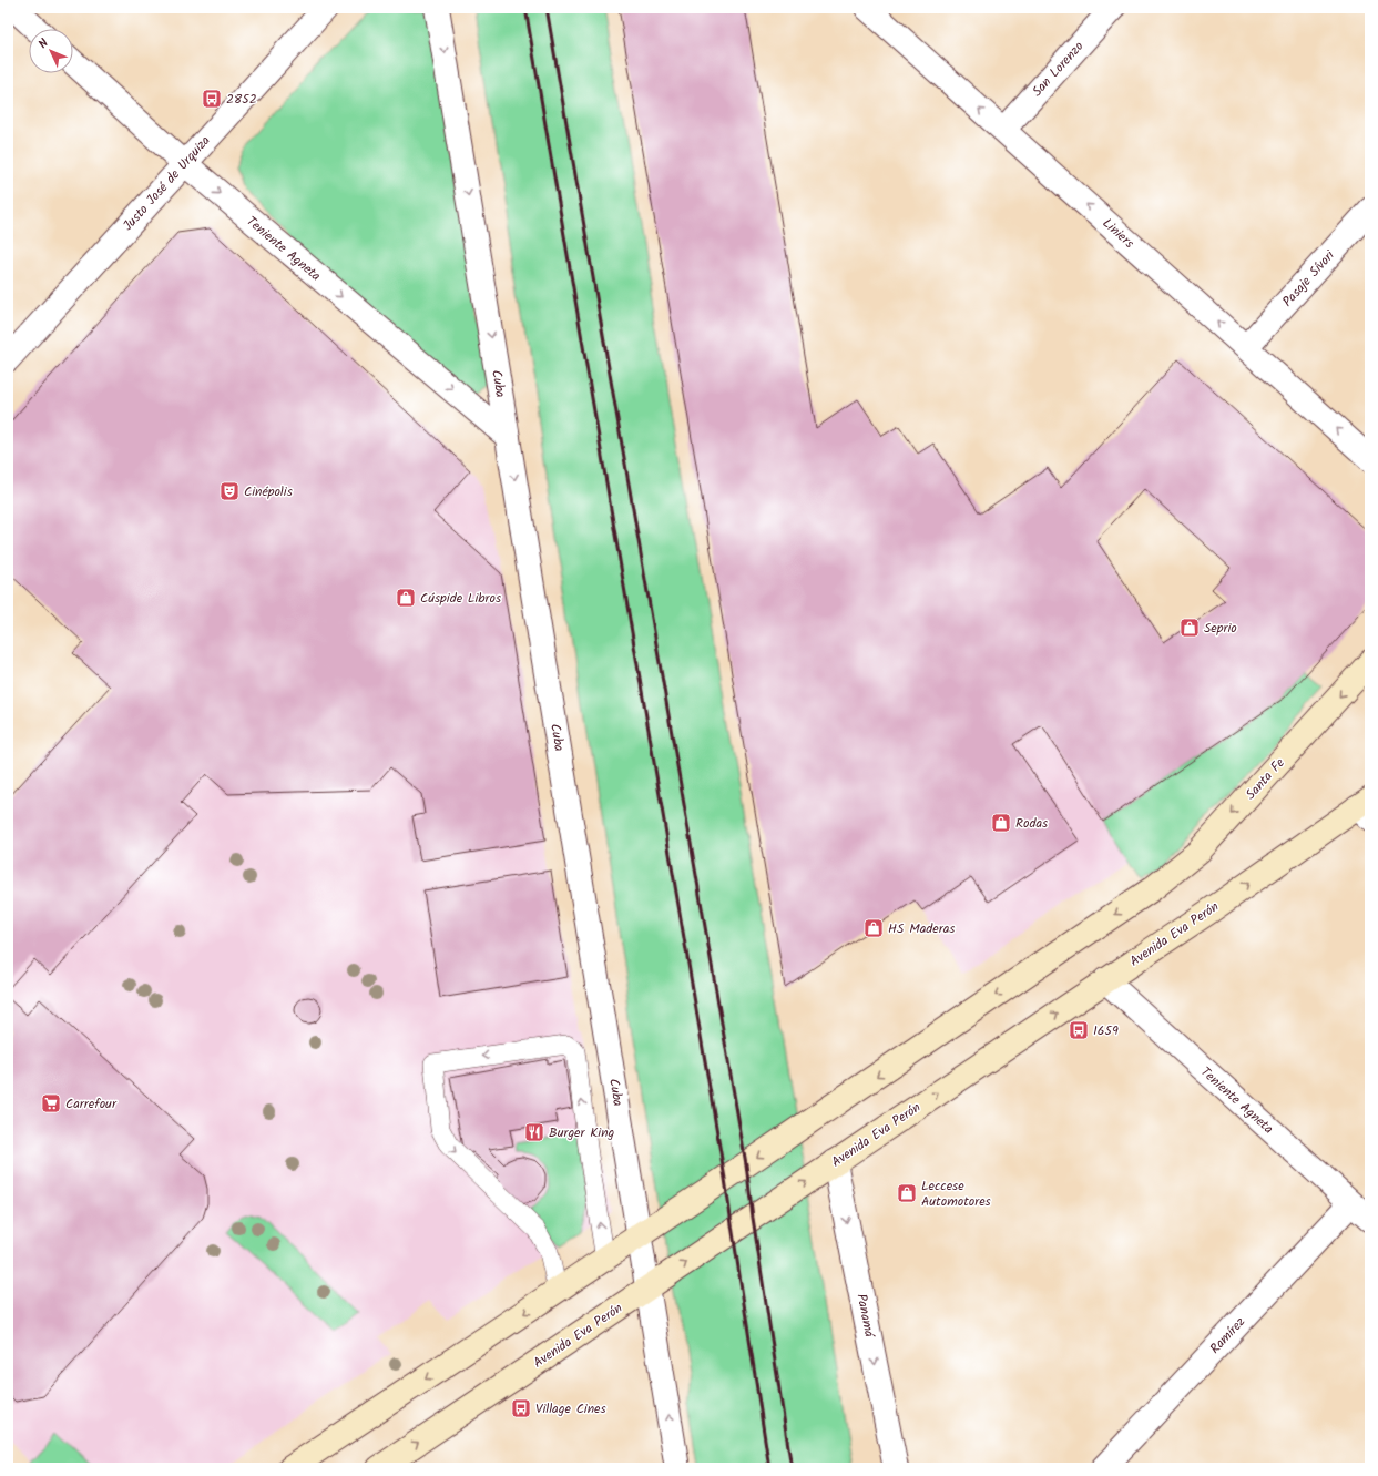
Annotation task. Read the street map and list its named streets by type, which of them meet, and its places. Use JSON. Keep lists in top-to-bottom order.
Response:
{
  "streets": {
    "main road": ["Santa Fe", "Avenida Eva Perón"],
    "street": [
      "San Lorenzo",
      "Justo José de Urquiza",
      "Liniers",
      "Teniente Agneta",
      "Pasaje Sívori",
      "Cuba",
      "Panamá",
      "Ramírez"
    ]
  },
  "crossings": [
    ["San Lorenzo", "Liniers"],
    ["Justo José de Urquiza", "Teniente Agneta"],
    ["Liniers", "Pasaje Sívori"],
    ["Teniente Agneta", "Cuba"],
    ["Teniente Agneta", "Avenida Eva Perón"],
    ["Teniente Agneta", "Ramírez"],
    ["Cuba", "Santa Fe"],
    ["Cuba", "Avenida Eva Perón"],
    ["Avenida Eva Perón", "Panamá"]
  ],
  "one_way": [
    "Liniers",
    "Teniente Agneta",
    "Santa Fe",
    "Avenida Eva Perón",
    "Panamá"
  ],
  "places": {
    "bus stop": ["2852", "1659", "Village Cines"],
    "theatre": ["Cinépolis"],
    "shop": [
      "Cúspide Libros",
      "Seprio",
      "Rodas",
      "HS Maderas",
      "Leccese Automotores"
    ],
    "supermarket": ["Carrefour"],
    "restaurant": ["Burger King"]
  },
  "north": "top left"
}
